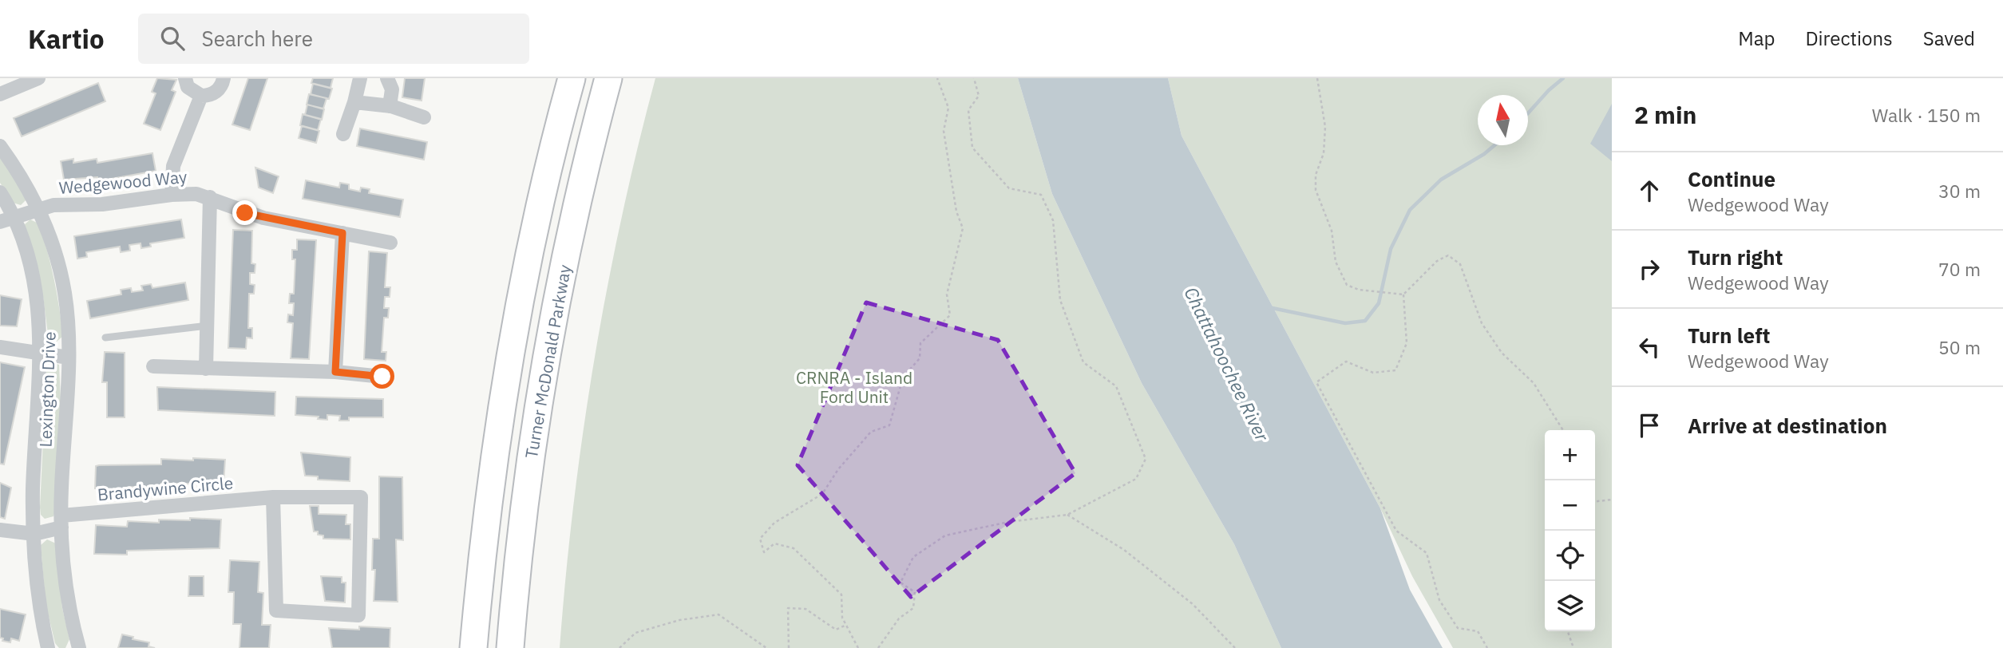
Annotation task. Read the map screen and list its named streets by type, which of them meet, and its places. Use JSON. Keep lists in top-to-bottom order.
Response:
{
  "streets": {
    "highway": ["Turner McDonald Parkway"],
    "street": ["Wedgewood Way", "Lexington Drive", "Brandywine Circle"]
  },
  "crossings": [
    ["Wedgewood Way", "Lexington Drive"],
    ["Lexington Drive", "Brandywine Circle"]
  ],
  "water": ["Chattahoochee River"],
  "parks": ["CRNRA - Island Ford Unit"],
  "north": "top",
  "page": {
    "header": "Kartio",
    "search": "Search here",
    "nav": ["Map", "Directions", "Saved"],
    "heading": ["2 min", "Walk · 150 m"],
    "list": [
      ["Continue", "Wedgewood Way", "30 m"],
      ["Turn right", "Wedgewood Way", "70 m"],
      ["Turn left", "Wedgewood Way", "50 m"],
      "Arrive at destination"
    ],
    "map_buttons": ["+", "−"]
  }
}
